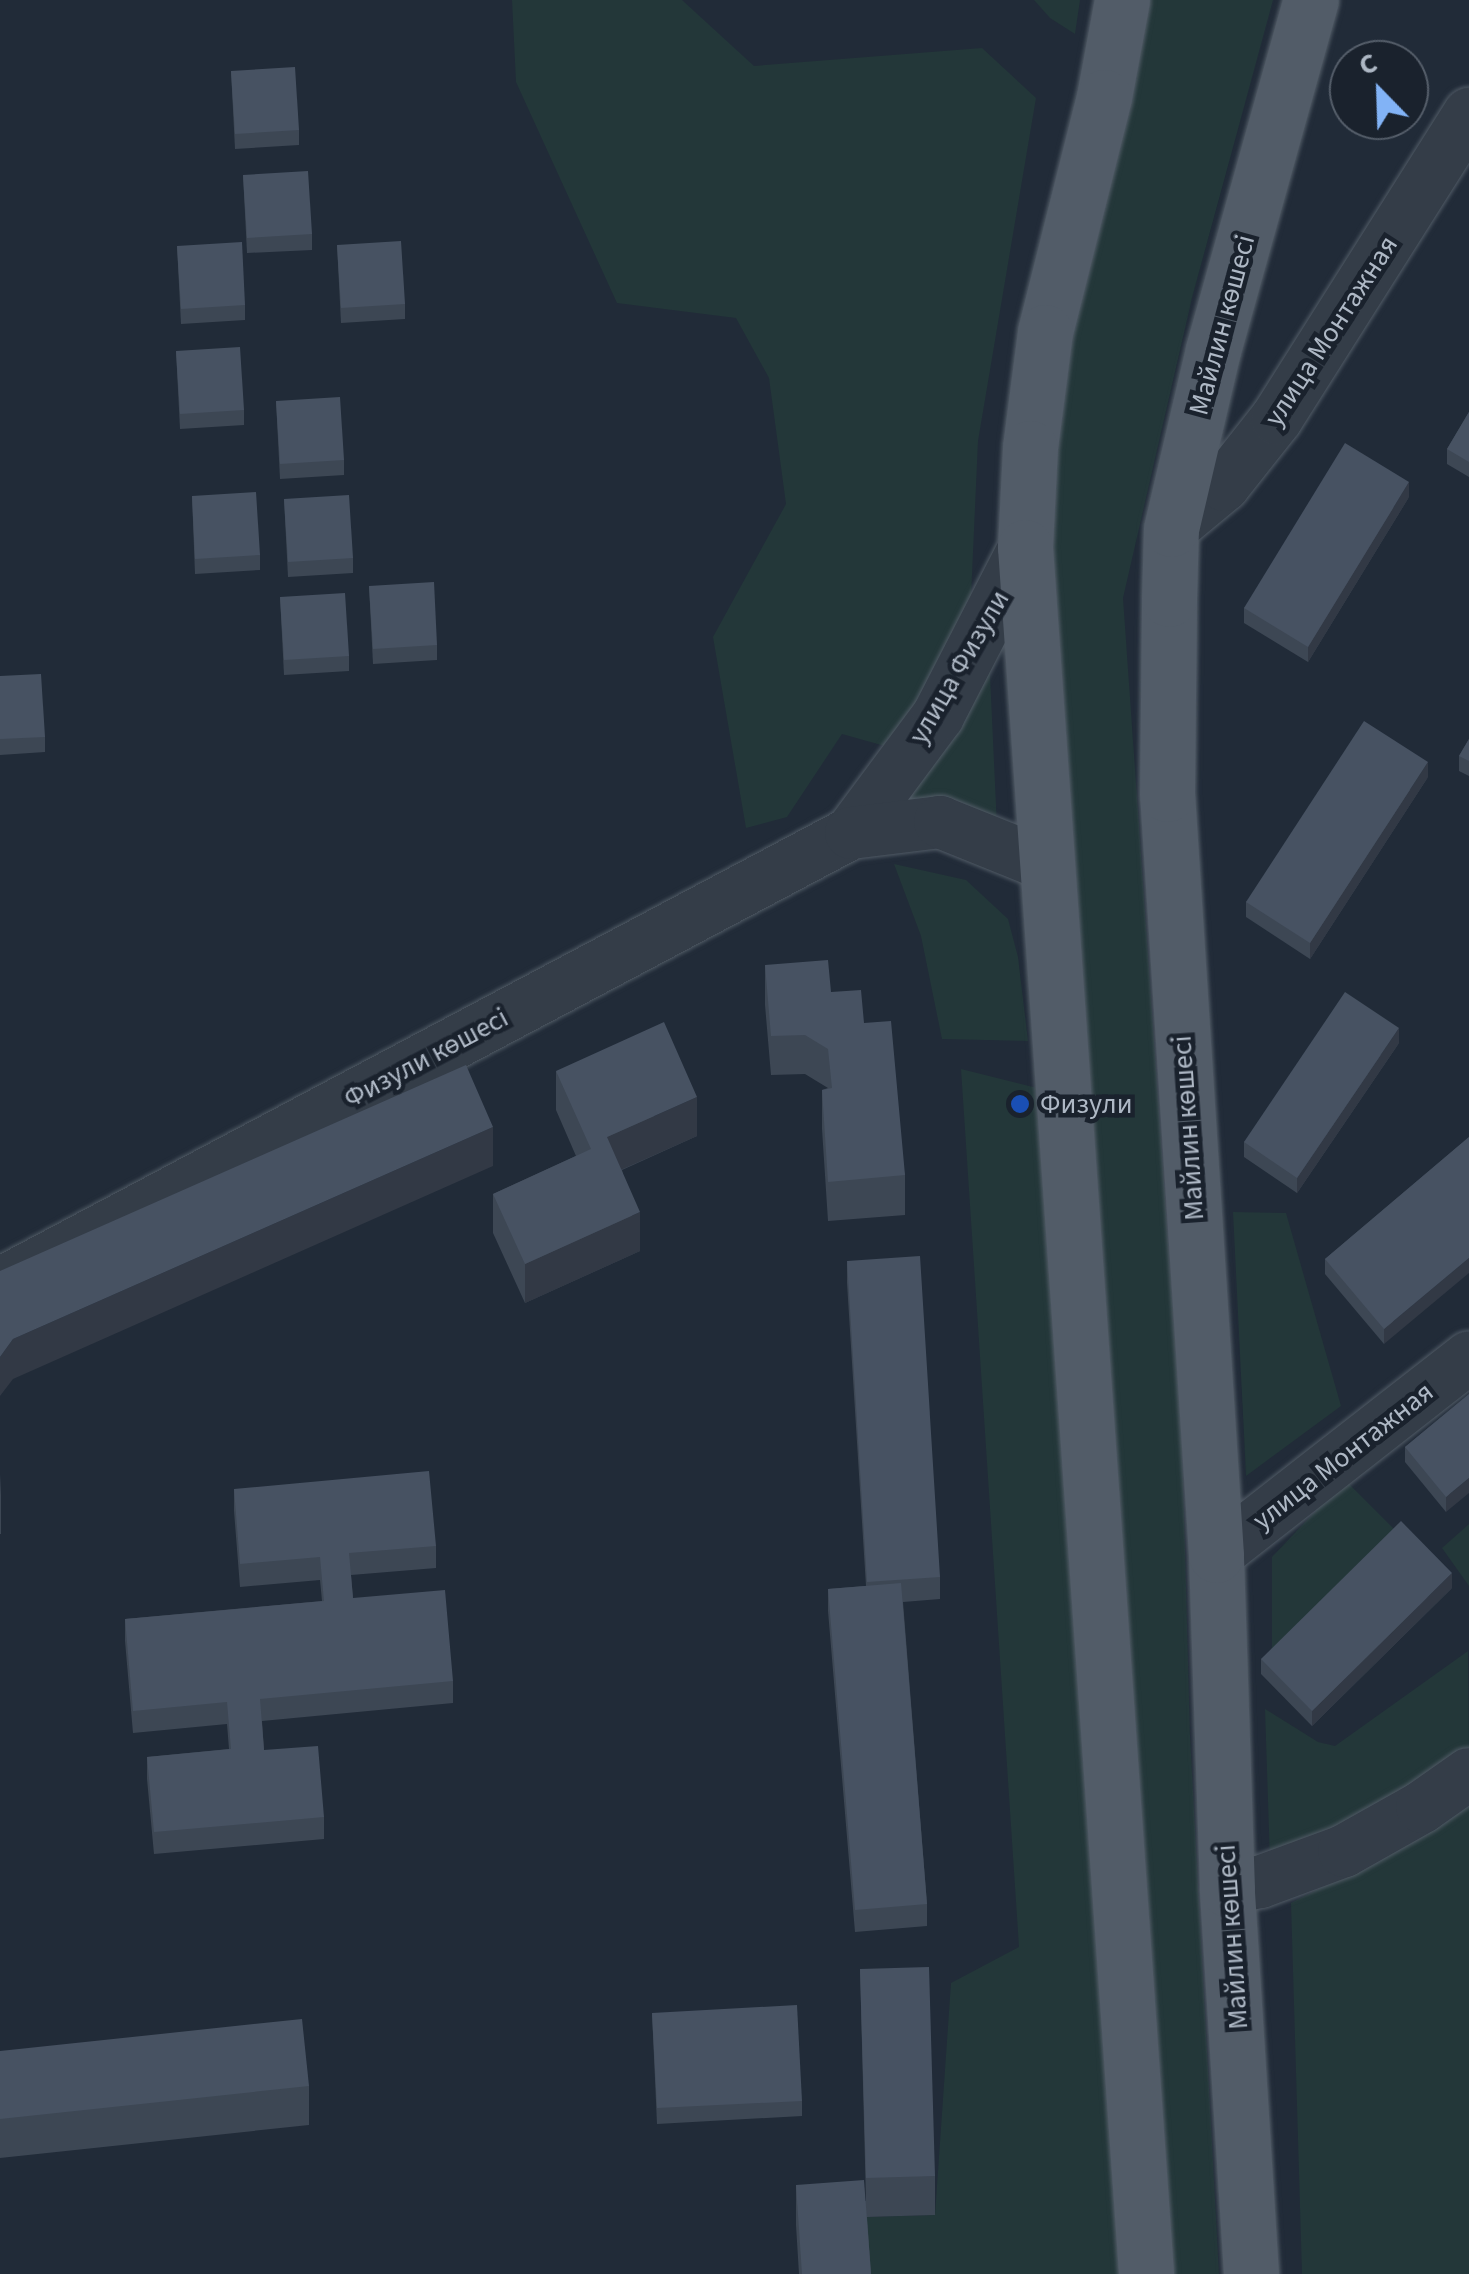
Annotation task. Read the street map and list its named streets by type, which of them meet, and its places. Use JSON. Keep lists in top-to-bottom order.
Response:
{
  "streets": {
    "main road": ["Майлин көшесі"],
    "street": ["улица Монтажная", "улица Физули", "Физули көшесі"]
  },
  "crossings": [
    ["Майлин көшесі", "улица Монтажная"],
    ["улица Физули", "Физули көшесі"]
  ],
  "places": ["Физули"],
  "north": "top left"
}
